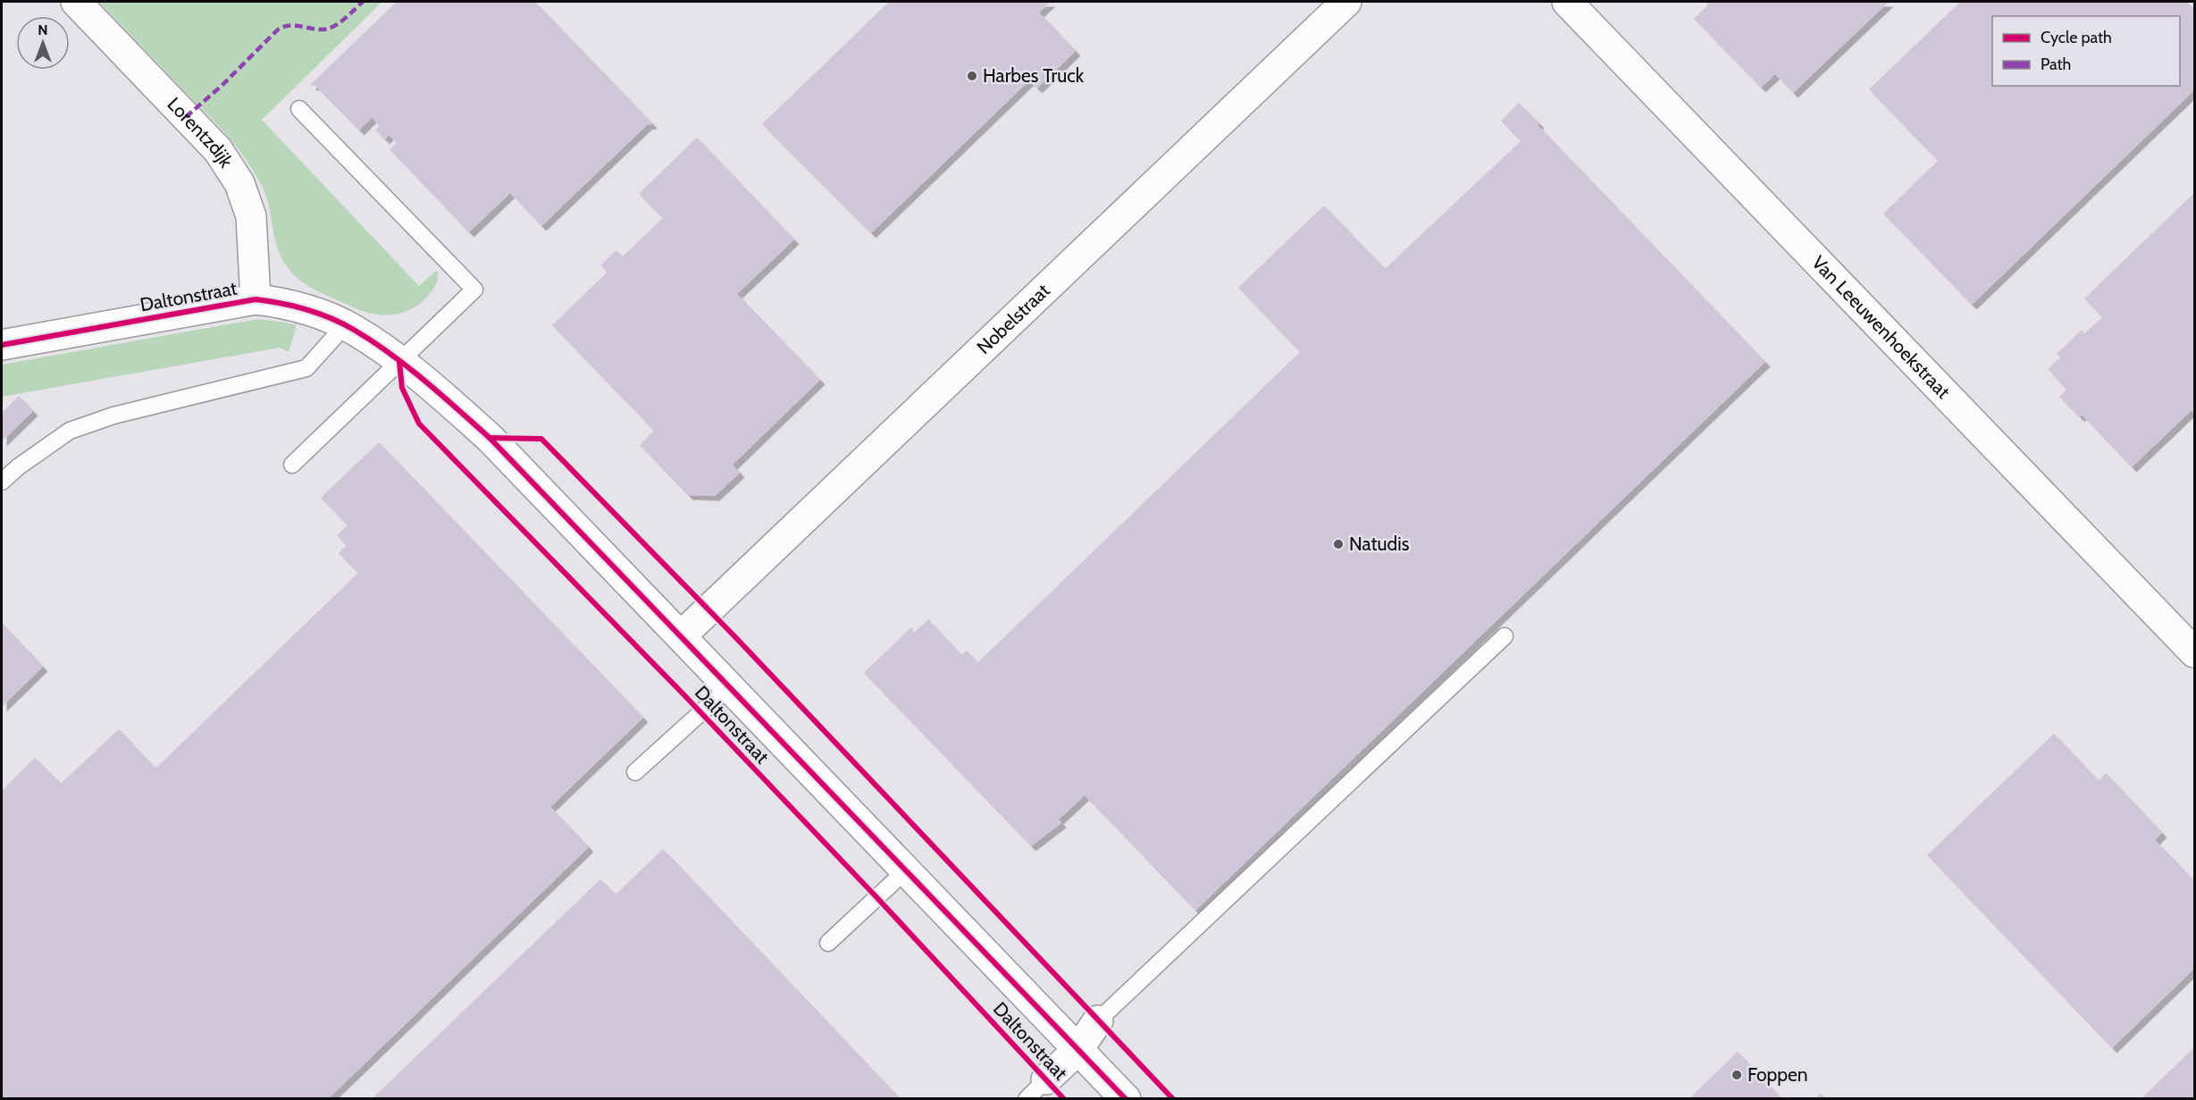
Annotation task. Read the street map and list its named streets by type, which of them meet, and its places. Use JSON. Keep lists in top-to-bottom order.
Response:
{
  "streets": {
    "street": [
      "Lorentzdijk",
      "Daltonstraat",
      "Nobelstraat",
      "Van Leeuwenhoekstraat"
    ]
  },
  "crossings": [
    ["Lorentzdijk", "Daltonstraat"],
    ["Daltonstraat", "Nobelstraat"]
  ],
  "places": ["Harbes Truck", "Natudis", "Foppen"],
  "legend": ["Cycle path", "Path"],
  "north": "top"
}
